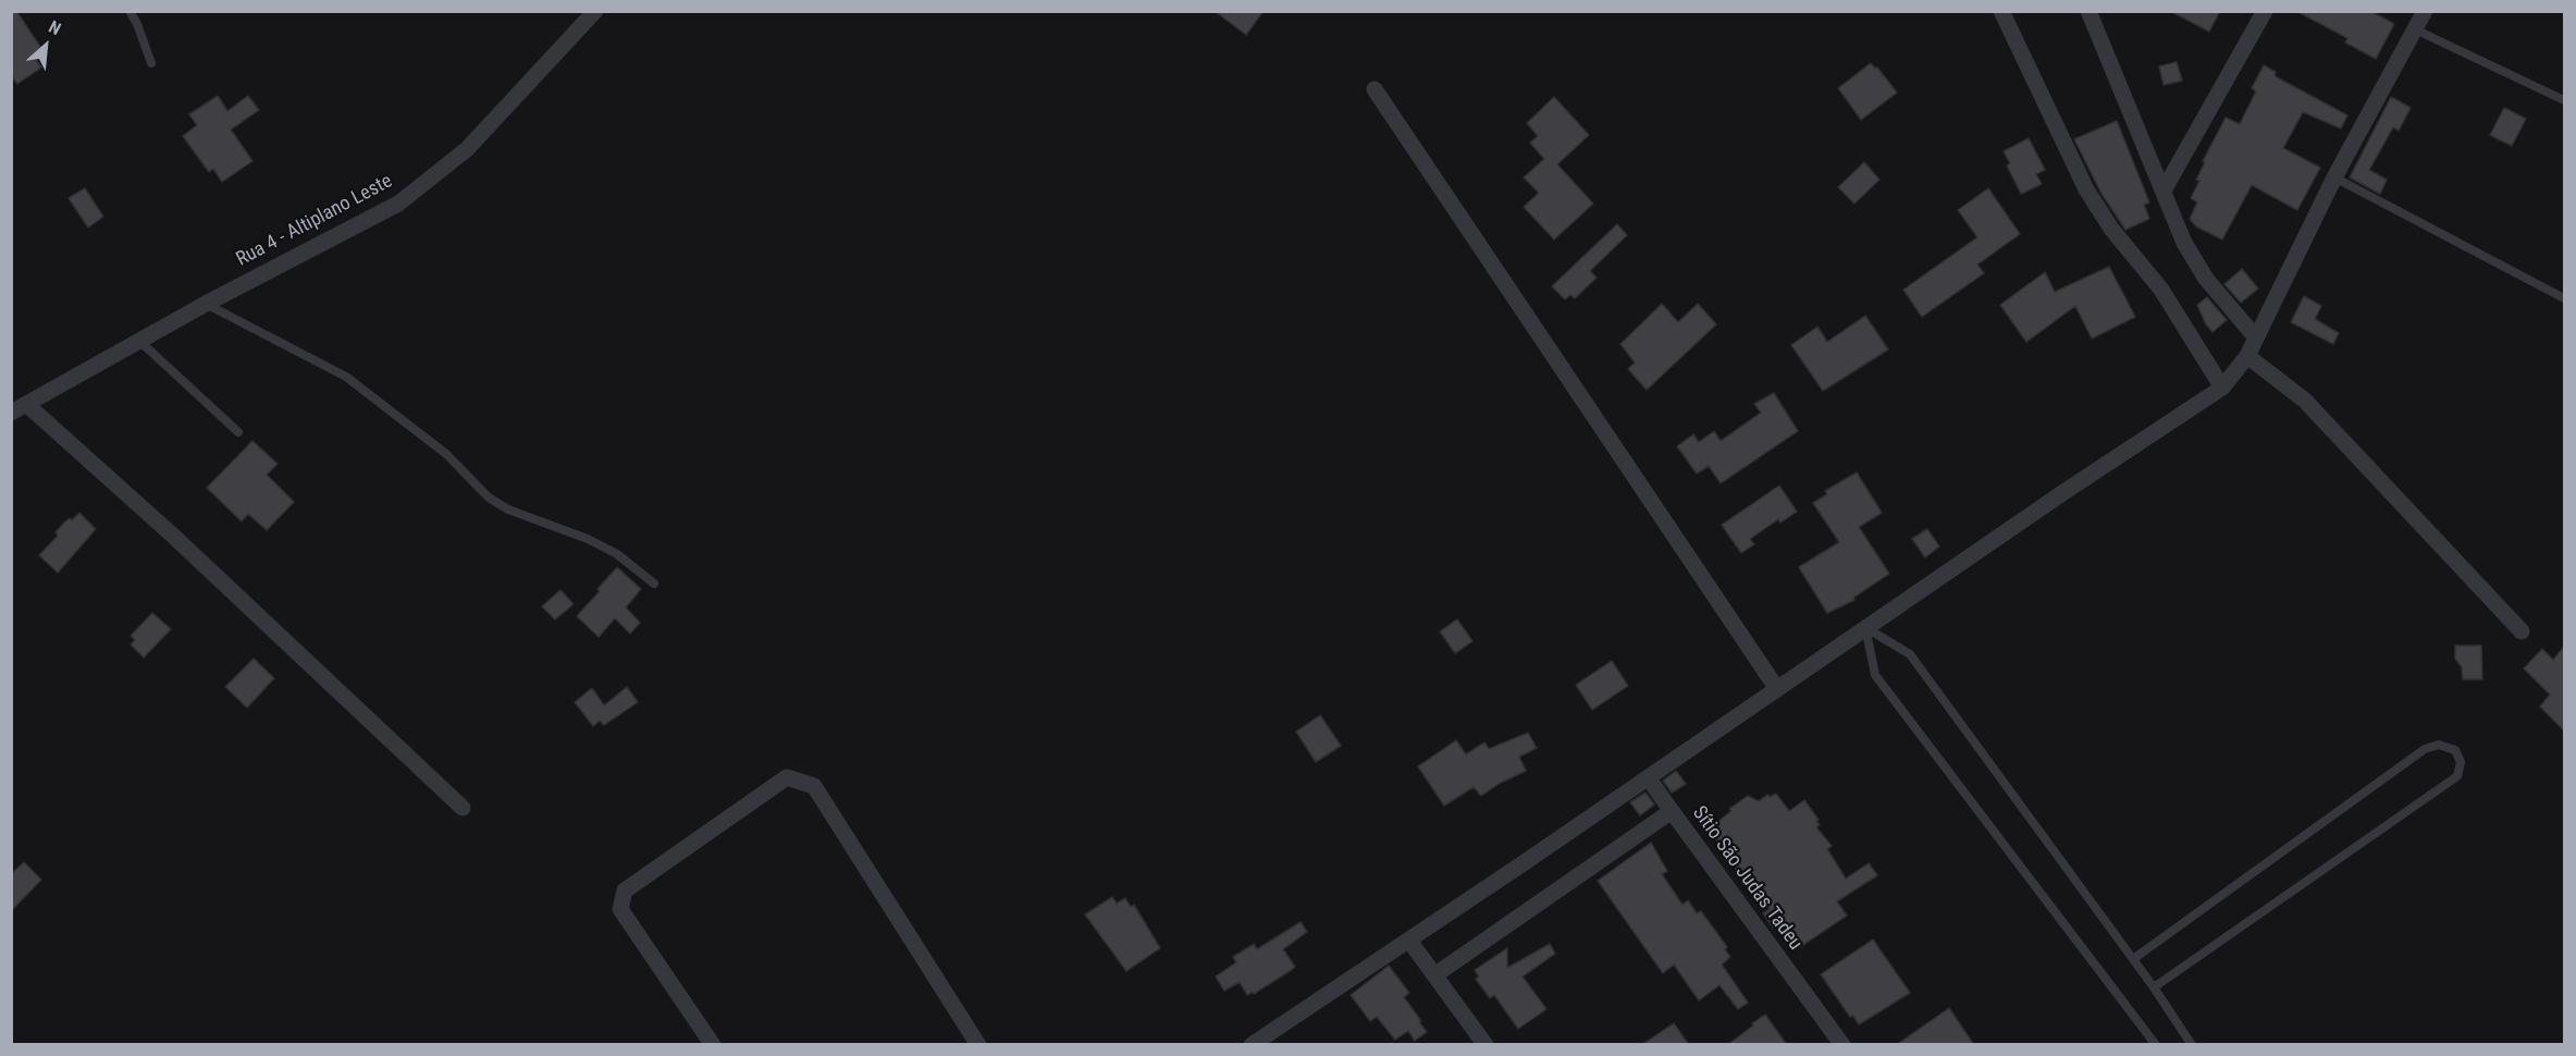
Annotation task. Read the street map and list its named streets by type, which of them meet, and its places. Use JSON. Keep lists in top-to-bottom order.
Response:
{
  "streets": {
    "street": ["Rua 4 - Altiplano Leste", "Sítio São Judas Tadeu"]
  },
  "north": "top right"
}
